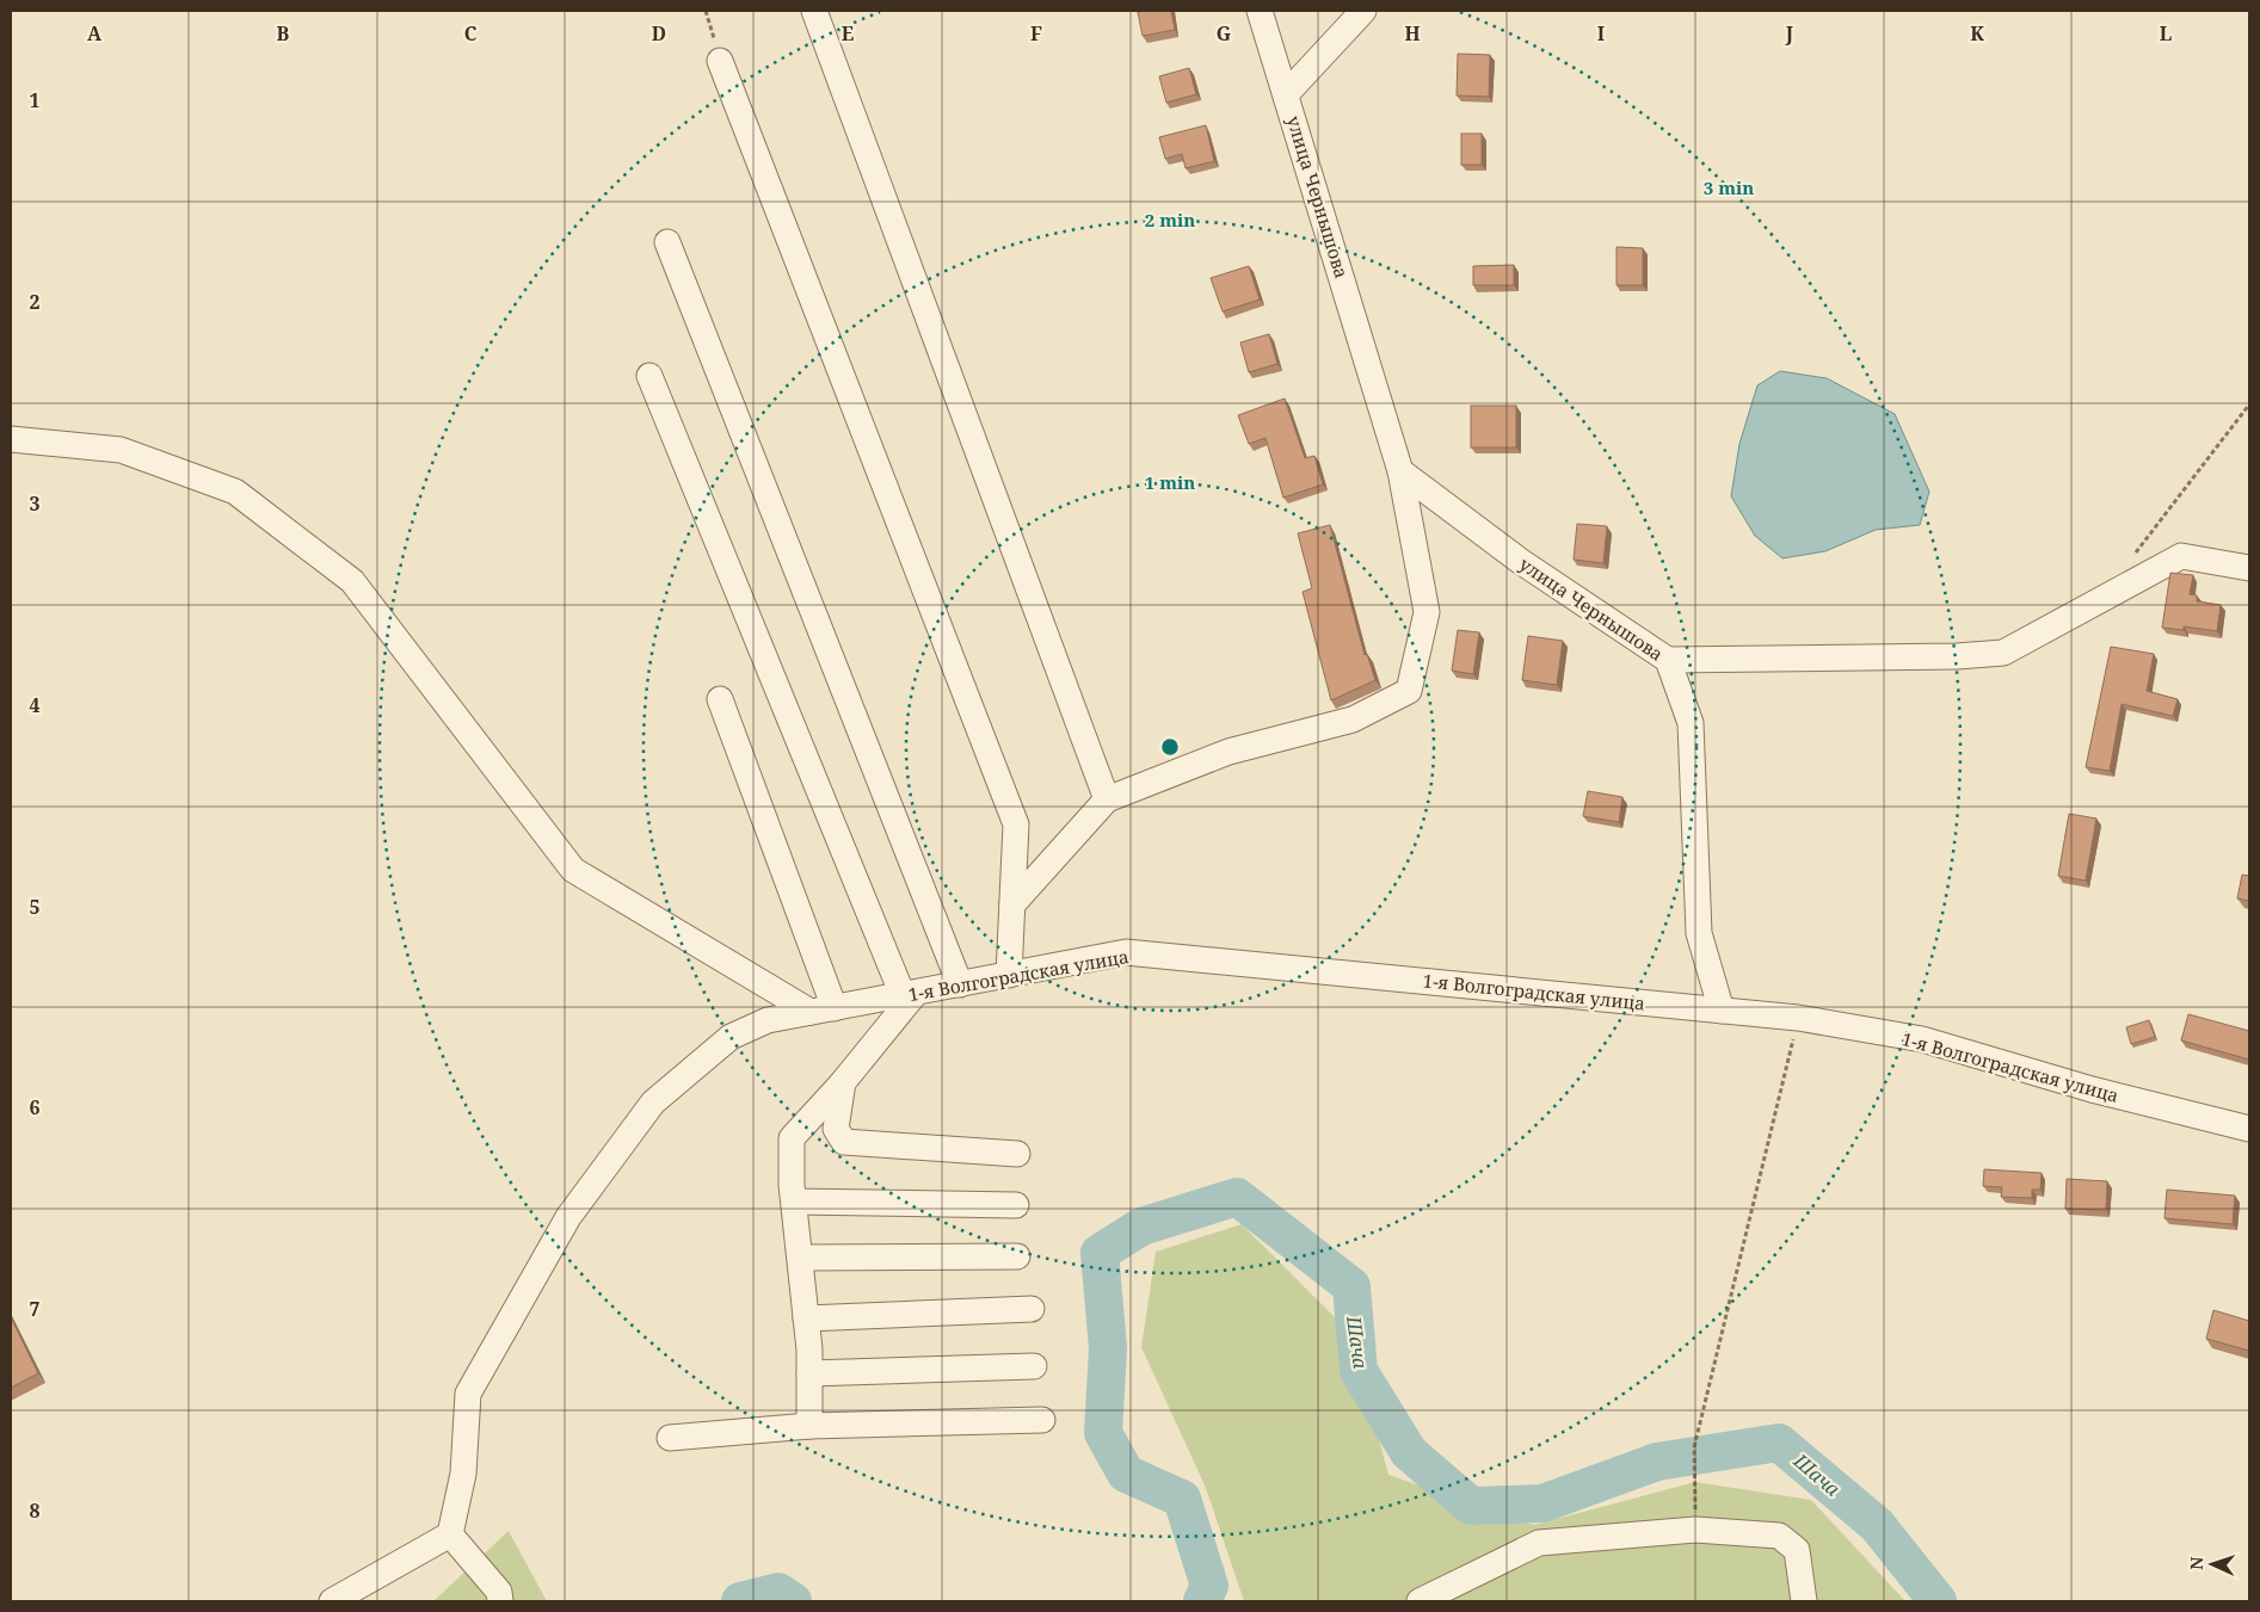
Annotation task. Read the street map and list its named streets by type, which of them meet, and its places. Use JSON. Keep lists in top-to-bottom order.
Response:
{
  "streets": {
    "street": ["улица Чернышова", "1-я Волгоградская улица"]
  },
  "crossings": [
    ["улица Чернышова", "1-я Волгоградская улица"]
  ],
  "water": ["Шача"],
  "north": "left",
  "grid": {
    "columns": [
      "A",
      "B",
      "C",
      "D",
      "E",
      "F",
      "G",
      "H",
      "I",
      "J",
      "K",
      "L"
    ],
    "rows": [
      "1",
      "2",
      "3",
      "4",
      "5",
      "6",
      "7",
      "8"
    ]
  },
  "rings": ["3 min", "2 min", "1 min"]
}
